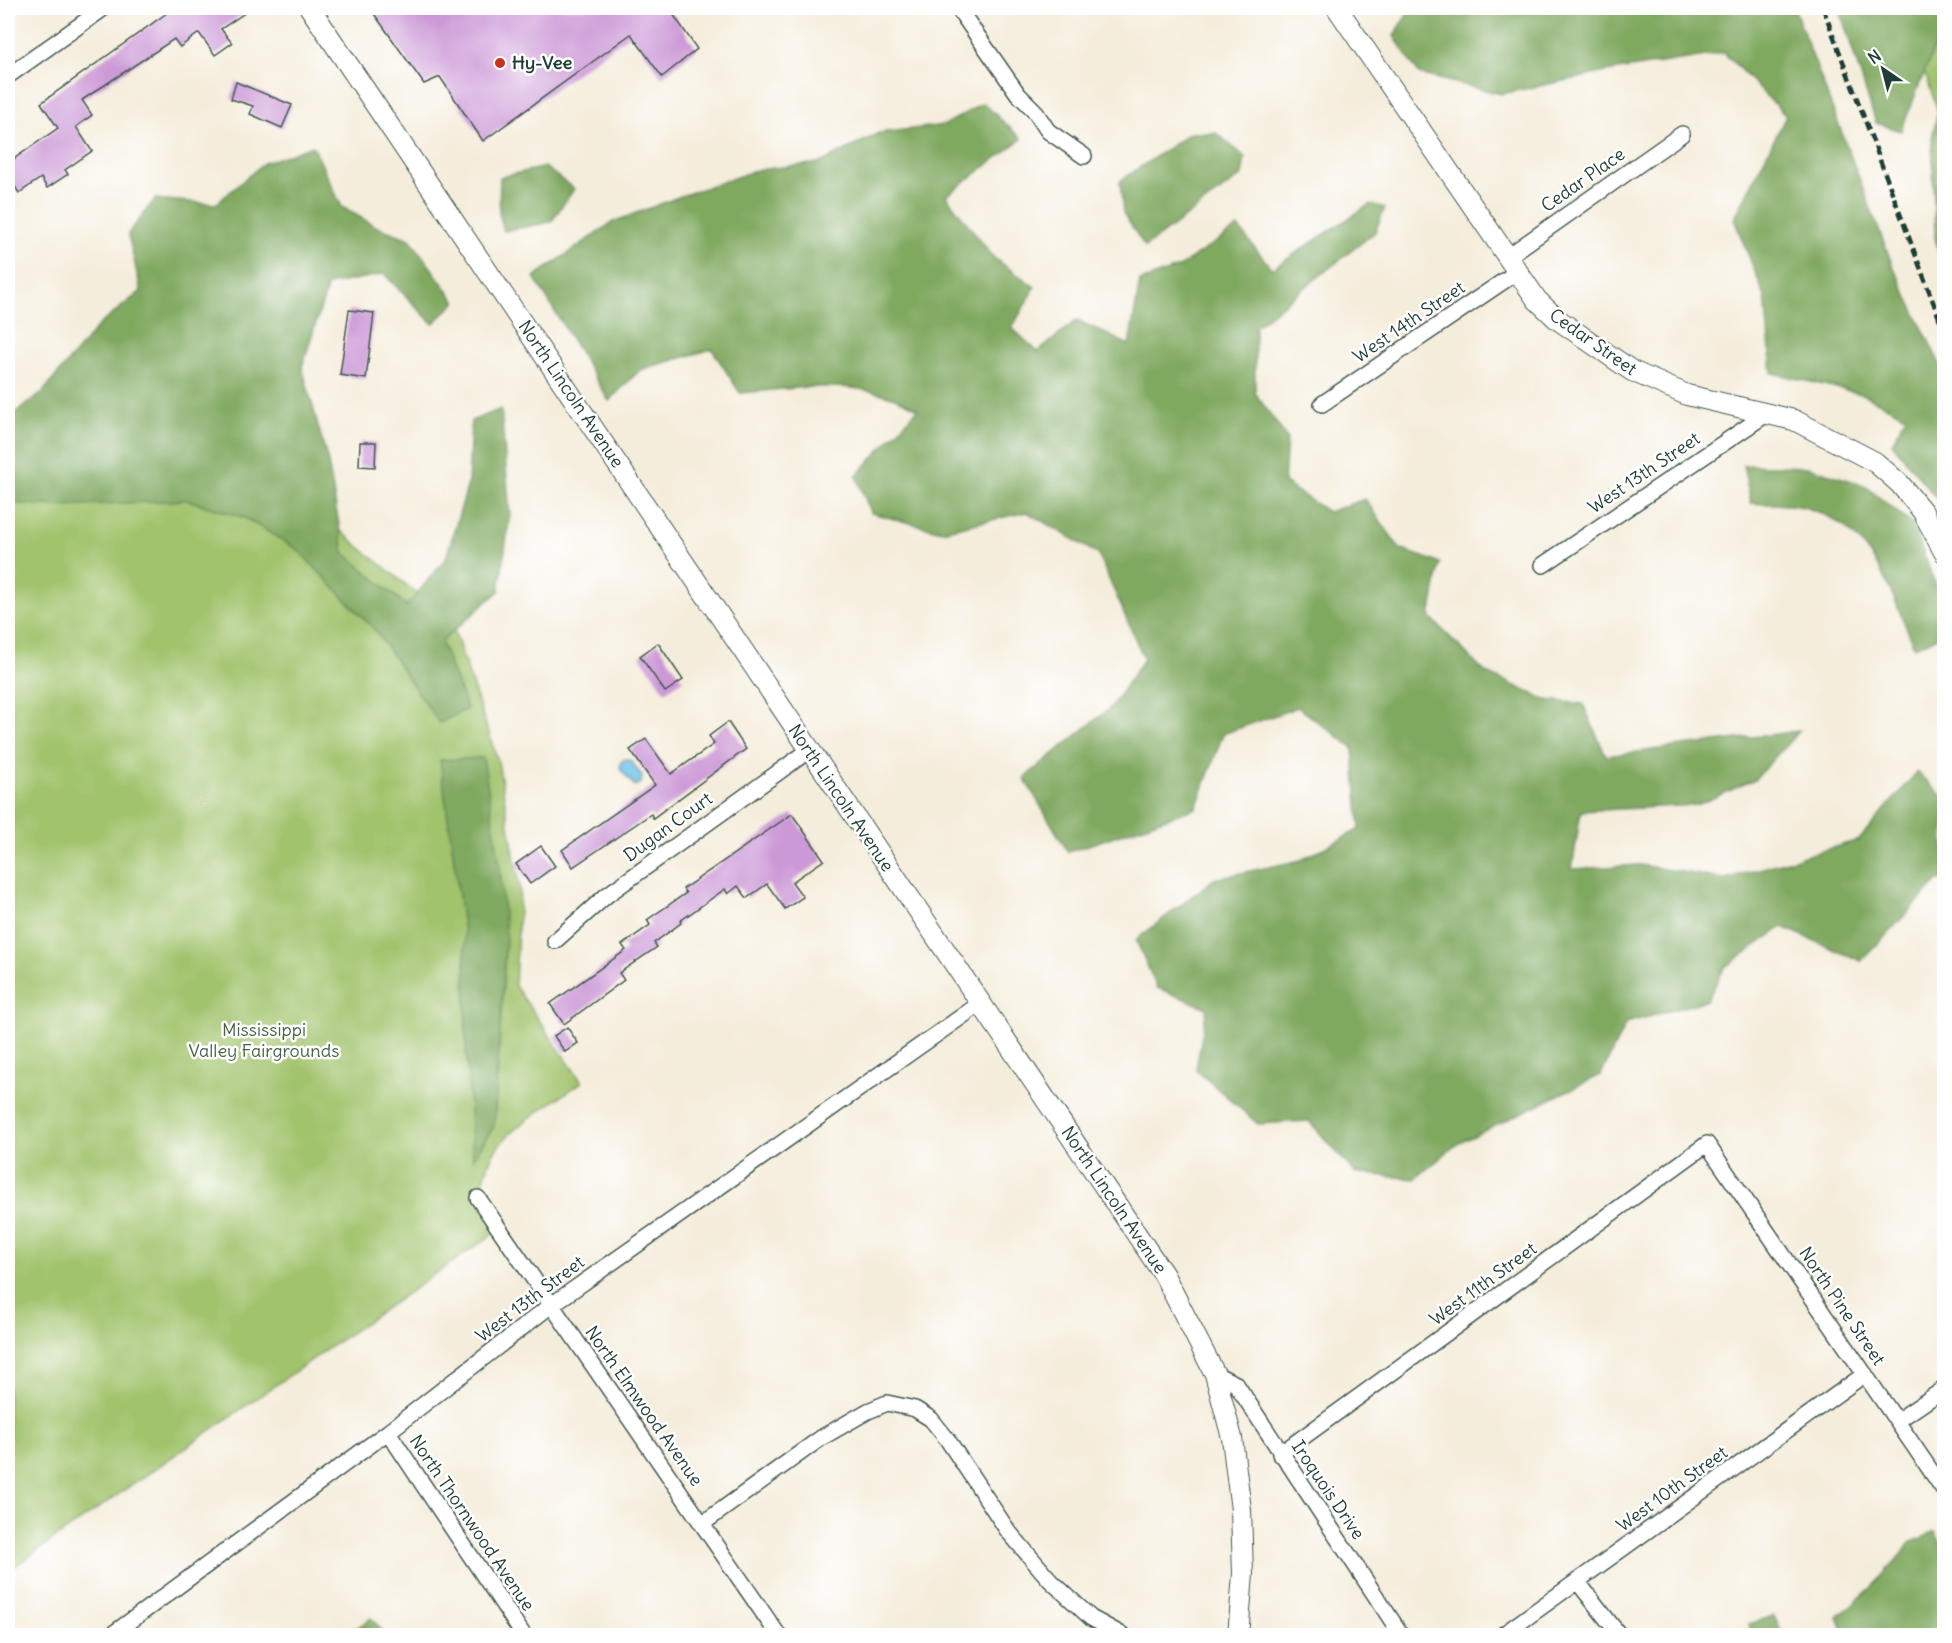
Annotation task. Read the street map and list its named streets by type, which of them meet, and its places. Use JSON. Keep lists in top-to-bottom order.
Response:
{
  "streets": {
    "street": [
      "Cedar Place",
      "West 14th Street",
      "Cedar Street",
      "North Lincoln Avenue",
      "West 13th Street",
      "Dugan Court",
      "West 11th Street",
      "North Pine Street",
      "North Elmwood Avenue",
      "West 10th Street",
      "Iroquois Drive",
      "North Thornwood Avenue"
    ]
  },
  "crossings": [
    ["Cedar Place", "West 14th Street"],
    ["Cedar Place", "Cedar Street"],
    ["West 14th Street", "Cedar Street"],
    ["Cedar Street", "West 13th Street"],
    ["North Lincoln Avenue", "West 13th Street"],
    ["North Lincoln Avenue", "Dugan Court"],
    ["North Lincoln Avenue", "Iroquois Drive"],
    ["West 13th Street", "North Elmwood Avenue"],
    ["West 13th Street", "North Thornwood Avenue"],
    ["West 11th Street", "North Pine Street"],
    ["West 11th Street", "Iroquois Drive"],
    ["North Pine Street", "West 10th Street"]
  ],
  "parks": ["Mississippi Valley Fairgrounds"],
  "places": ["Hy-Vee"],
  "north": "top left"
}
